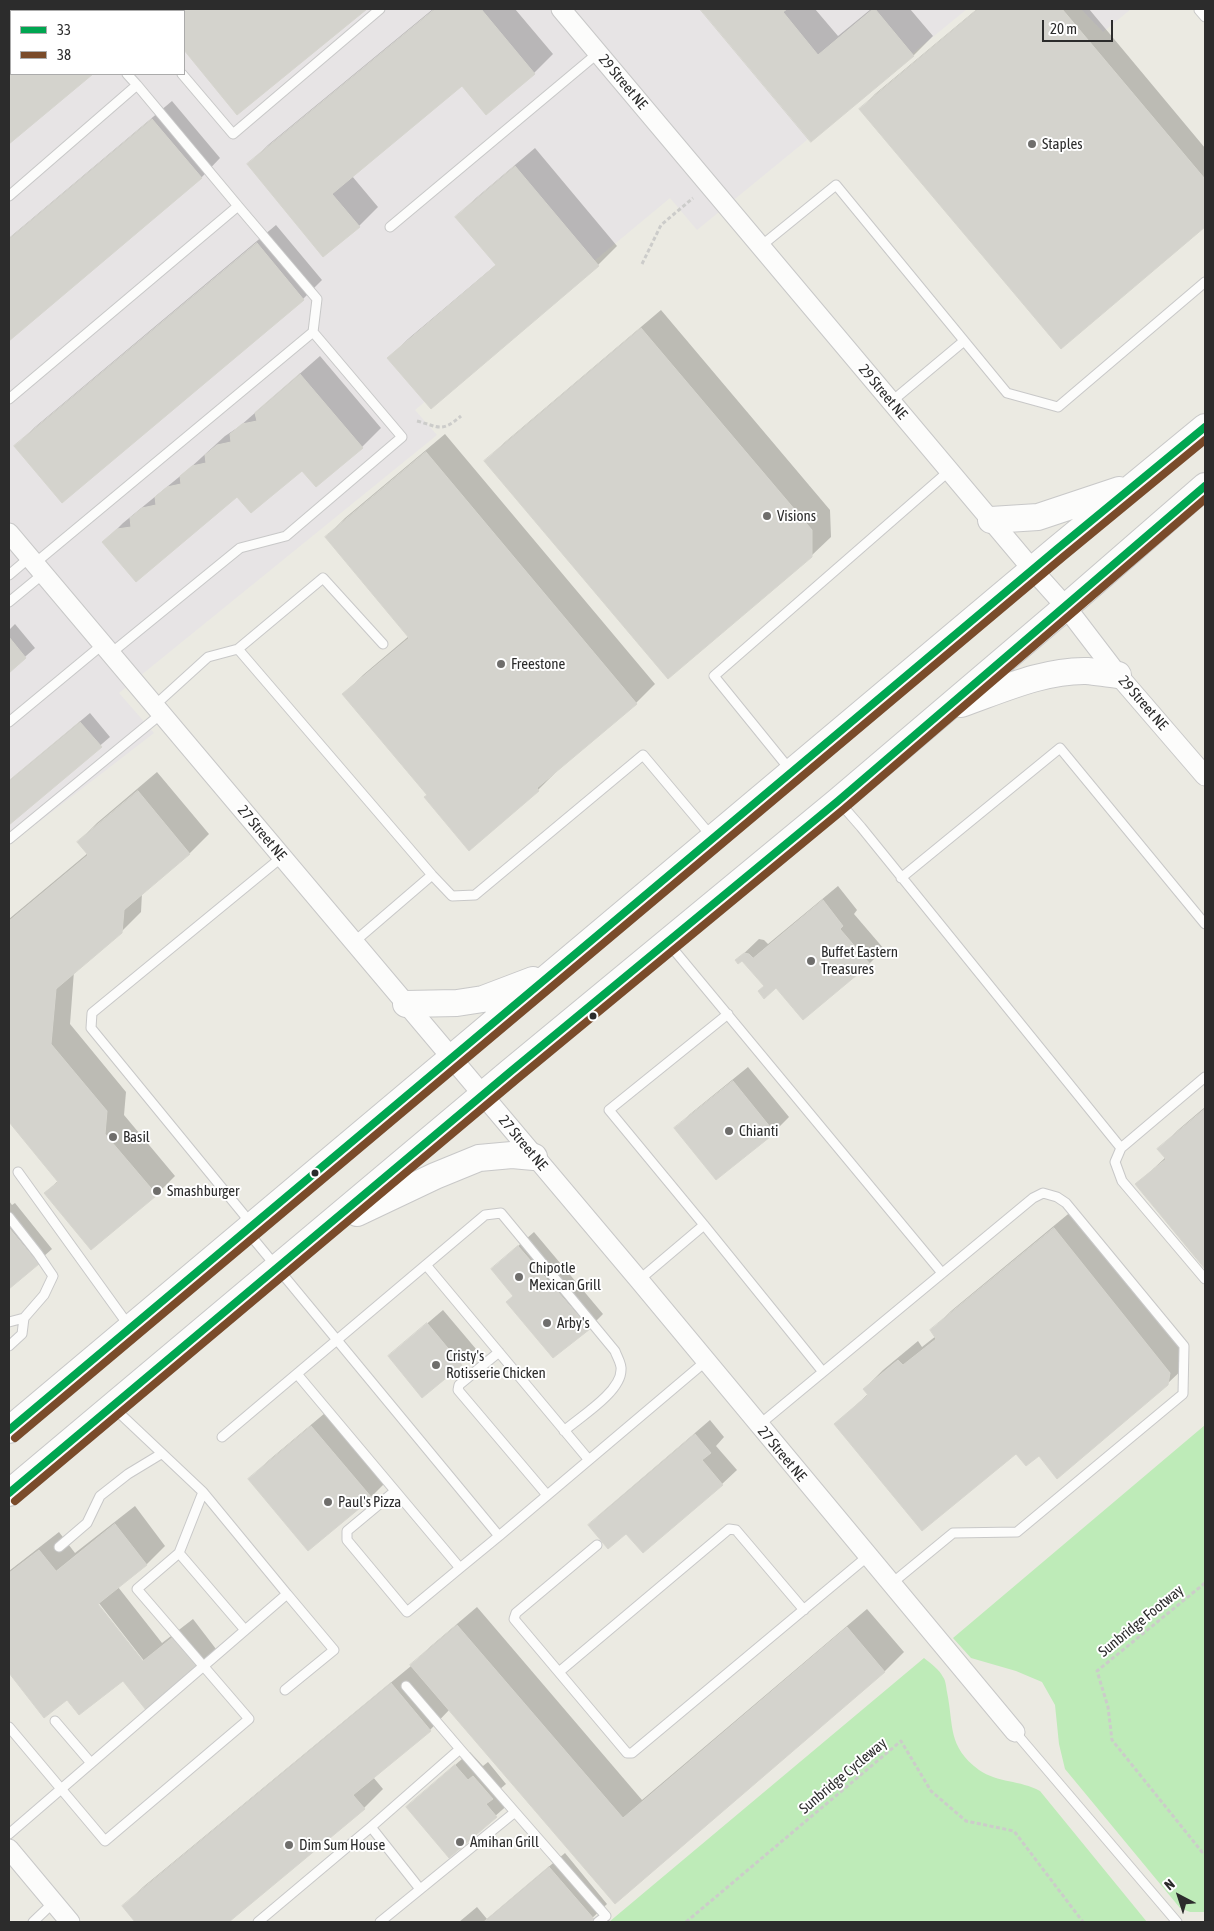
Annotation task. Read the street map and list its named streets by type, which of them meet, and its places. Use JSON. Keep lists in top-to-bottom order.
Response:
{
  "streets": {
    "street": ["29 Street NE", "27 Street NE"],
    "path": ["Sunbridge Footway", "Sunbridge Cycleway"]
  },
  "places": [
    "Staples",
    "Visions",
    "Freestone",
    "Buffet Eastern Treasures",
    "Chianti",
    "Basil",
    "Smashburger",
    "Chipotle Mexican Grill",
    "Arby's",
    "Cristy's Rotisserie Chicken",
    "Paul's Pizza",
    "Amihan Grill",
    "Dim Sum House"
  ],
  "lines": ["transit line 33", "transit line 38"],
  "legend": ["33", "38"],
  "scale_bar": "20 m",
  "north": "top left"
}
